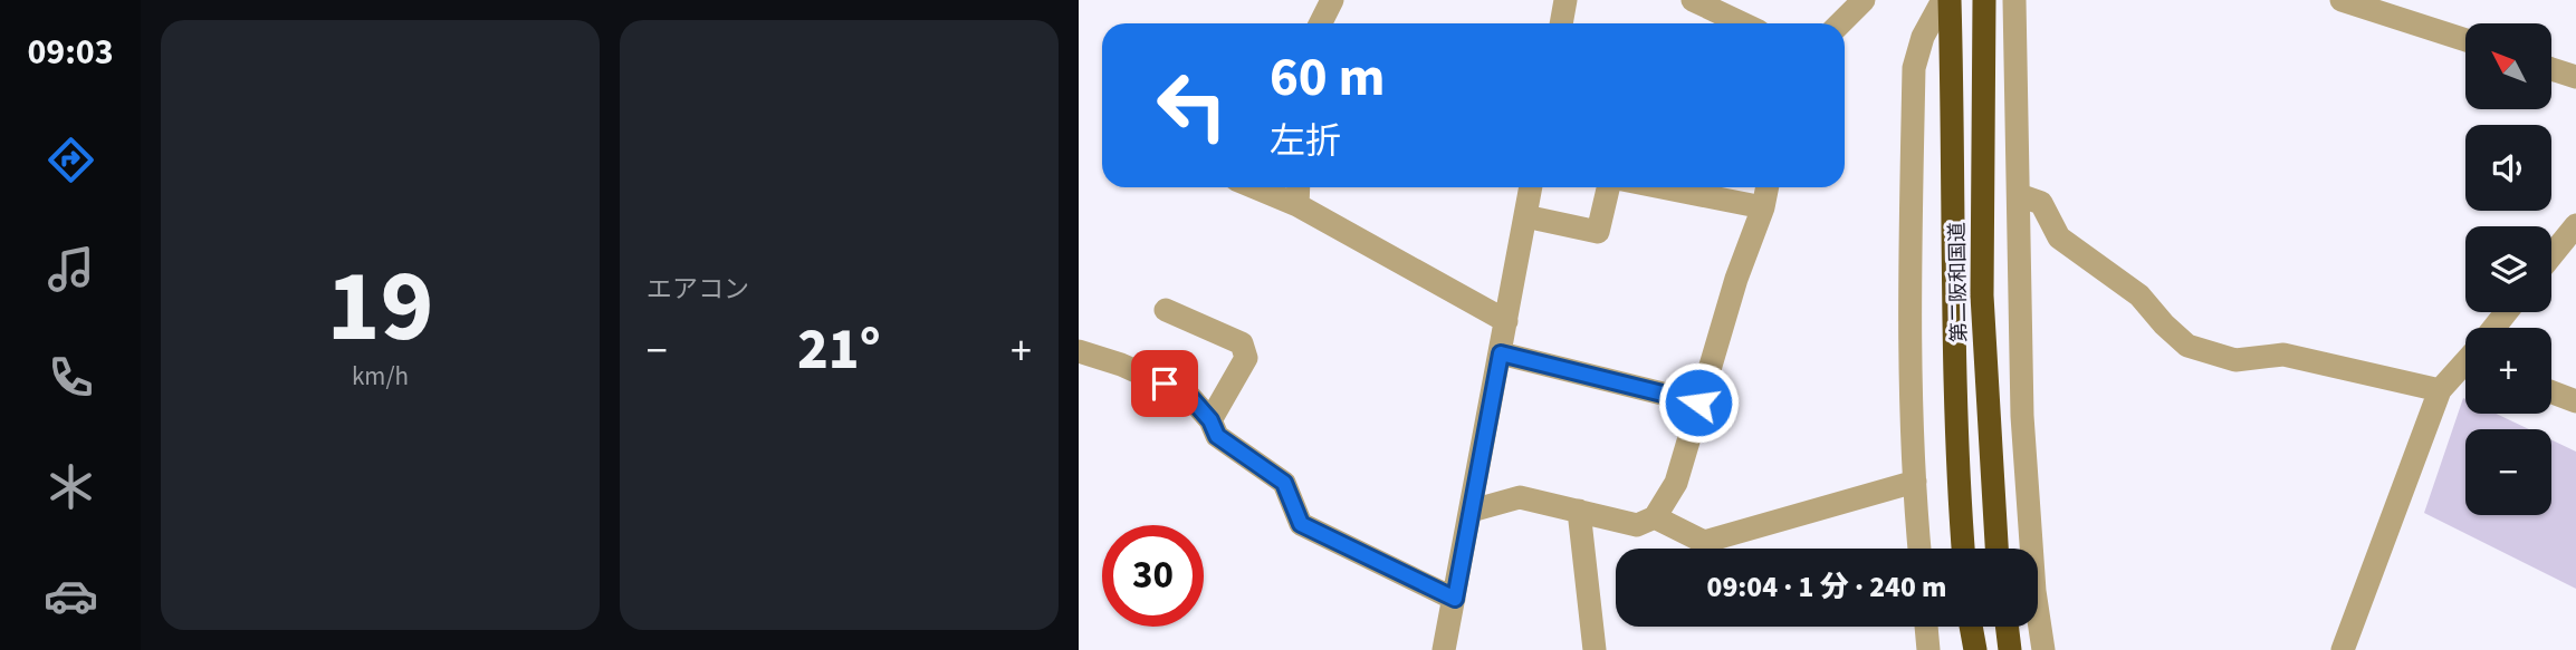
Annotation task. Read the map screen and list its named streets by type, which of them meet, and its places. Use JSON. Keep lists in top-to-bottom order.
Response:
{
  "streets": {
    "highway": ["第二阪和国道"]
  },
  "north": "top left",
  "page": {
    "tabs": "09:03",
    "tile": [
      ["19", "km/h"],
      "エアコン"
    ],
    "map_buttons": ["+", "−"],
    "turn": ["60 m", "左折"],
    "heat": ["−", "21°", "+"],
    "limit": "30",
    "trip": "09:04 · 1 分 · 240 m"
  }
}
